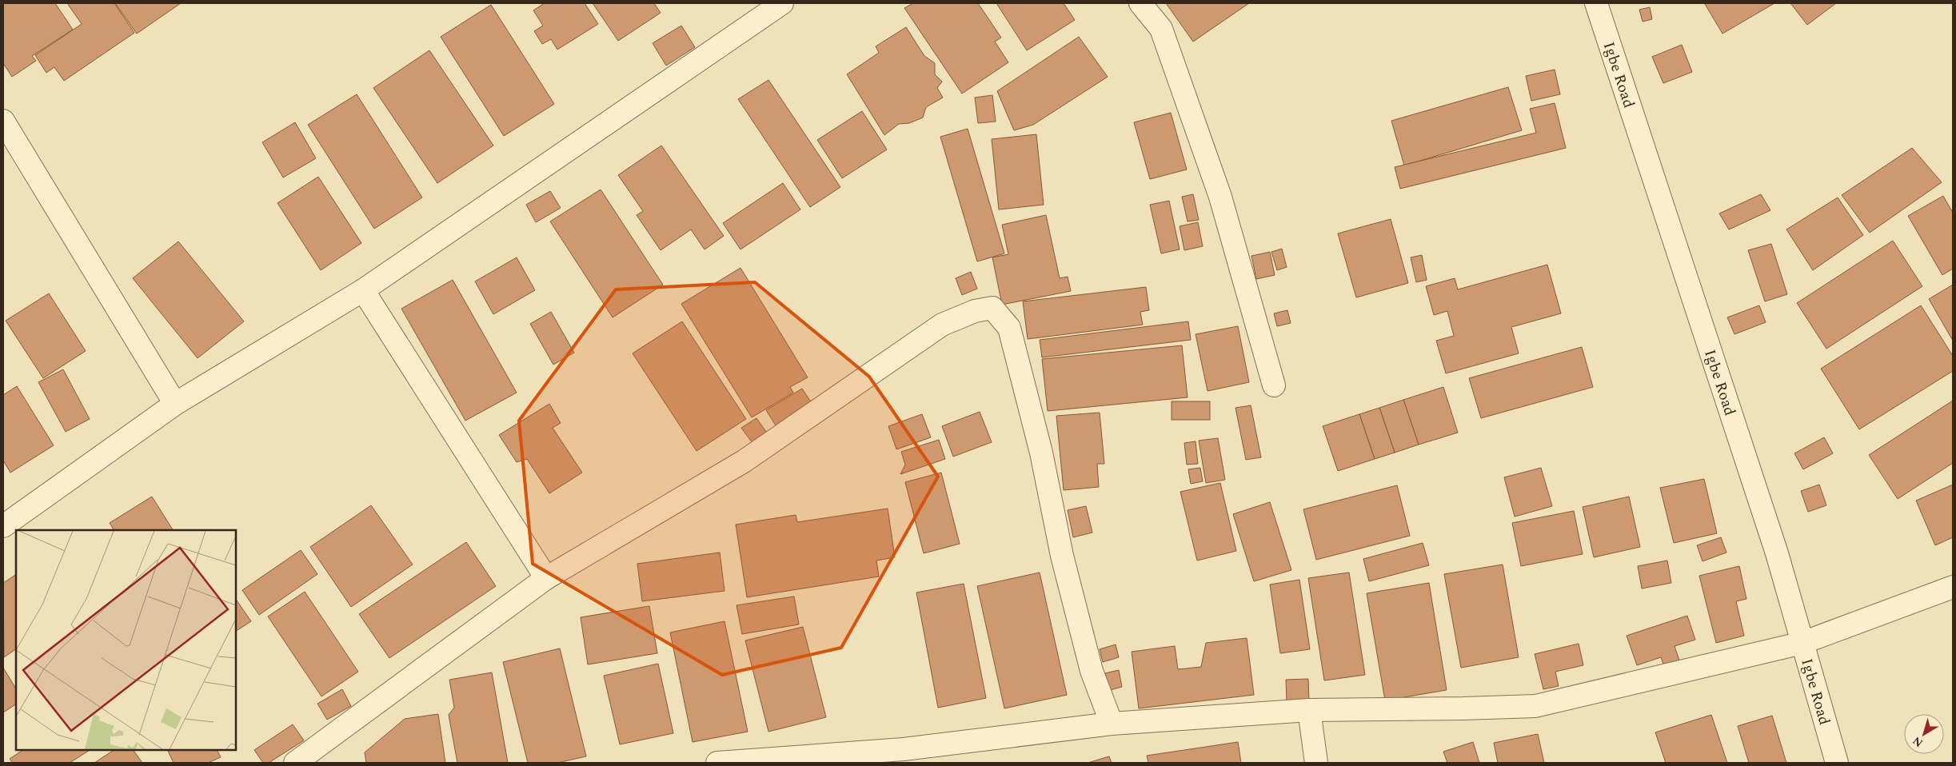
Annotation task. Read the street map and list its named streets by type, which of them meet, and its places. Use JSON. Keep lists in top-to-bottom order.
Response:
{
  "streets": {
    "street": ["Igbe Road"]
  },
  "north": "bottom left"
}
